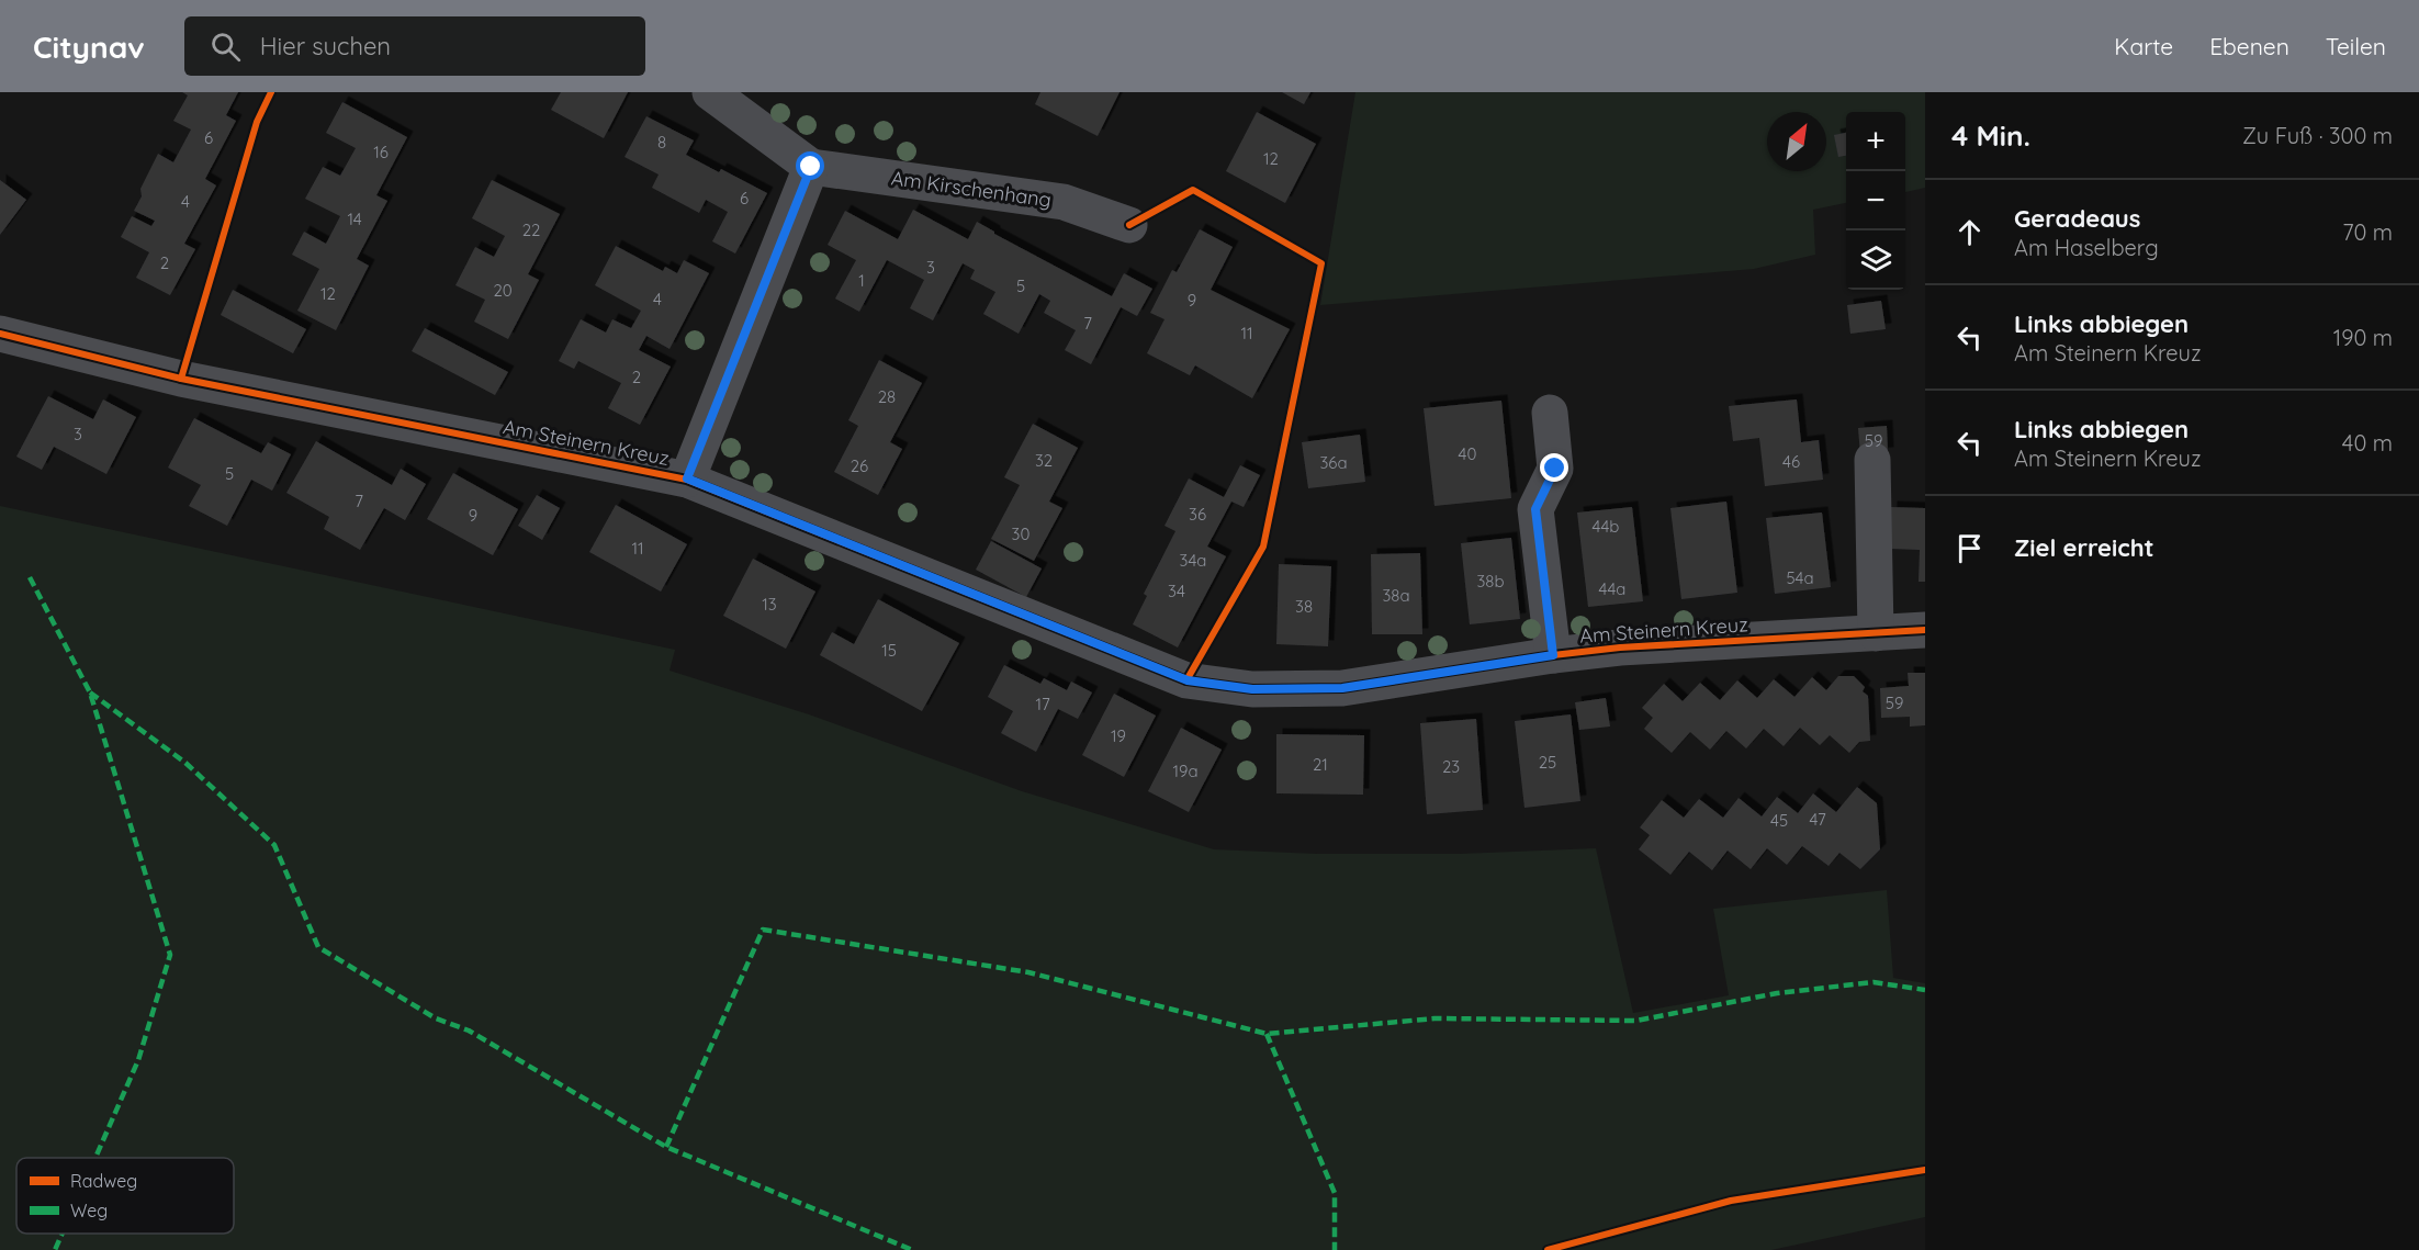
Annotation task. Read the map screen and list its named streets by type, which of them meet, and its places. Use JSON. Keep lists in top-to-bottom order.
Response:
{
  "streets": {
    "street": ["Am Kirschenhang", "Am Steinern Kreuz"]
  },
  "house_numbers": [
    "6",
    "8",
    "16",
    "12",
    "6",
    "4",
    "14",
    "22",
    "2",
    "3",
    "1",
    "5",
    "20",
    "12",
    "4",
    "9",
    "7",
    "11",
    "2",
    "28",
    "3",
    "59",
    "40",
    "32",
    "46",
    "36a",
    "26",
    "5",
    "7",
    "36",
    "9",
    "44b",
    "30",
    "11",
    "34a",
    "54a",
    "38b",
    "44a",
    "34",
    "38a",
    "13",
    "38",
    "15",
    "59",
    "17",
    "19",
    "25",
    "21",
    "23",
    "19a",
    "47",
    "45"
  ],
  "legend": ["Radweg", "Weg"],
  "north": "top right",
  "page": {
    "header": "Citynav",
    "search": "Hier suchen",
    "nav": ["Karte", "Ebenen", "Teilen"],
    "heading": ["4 Min.", "Zu Fuß · 300 m"],
    "map_buttons": ["+", "−"],
    "list": [
      ["Geradeaus", "Am Haselberg", "70 m"],
      ["Links abbiegen", "Am Steinern Kreuz", "190 m"],
      ["Links abbiegen", "Am Steinern Kreuz", "40 m"],
      "Ziel erreicht"
    ]
  }
}
